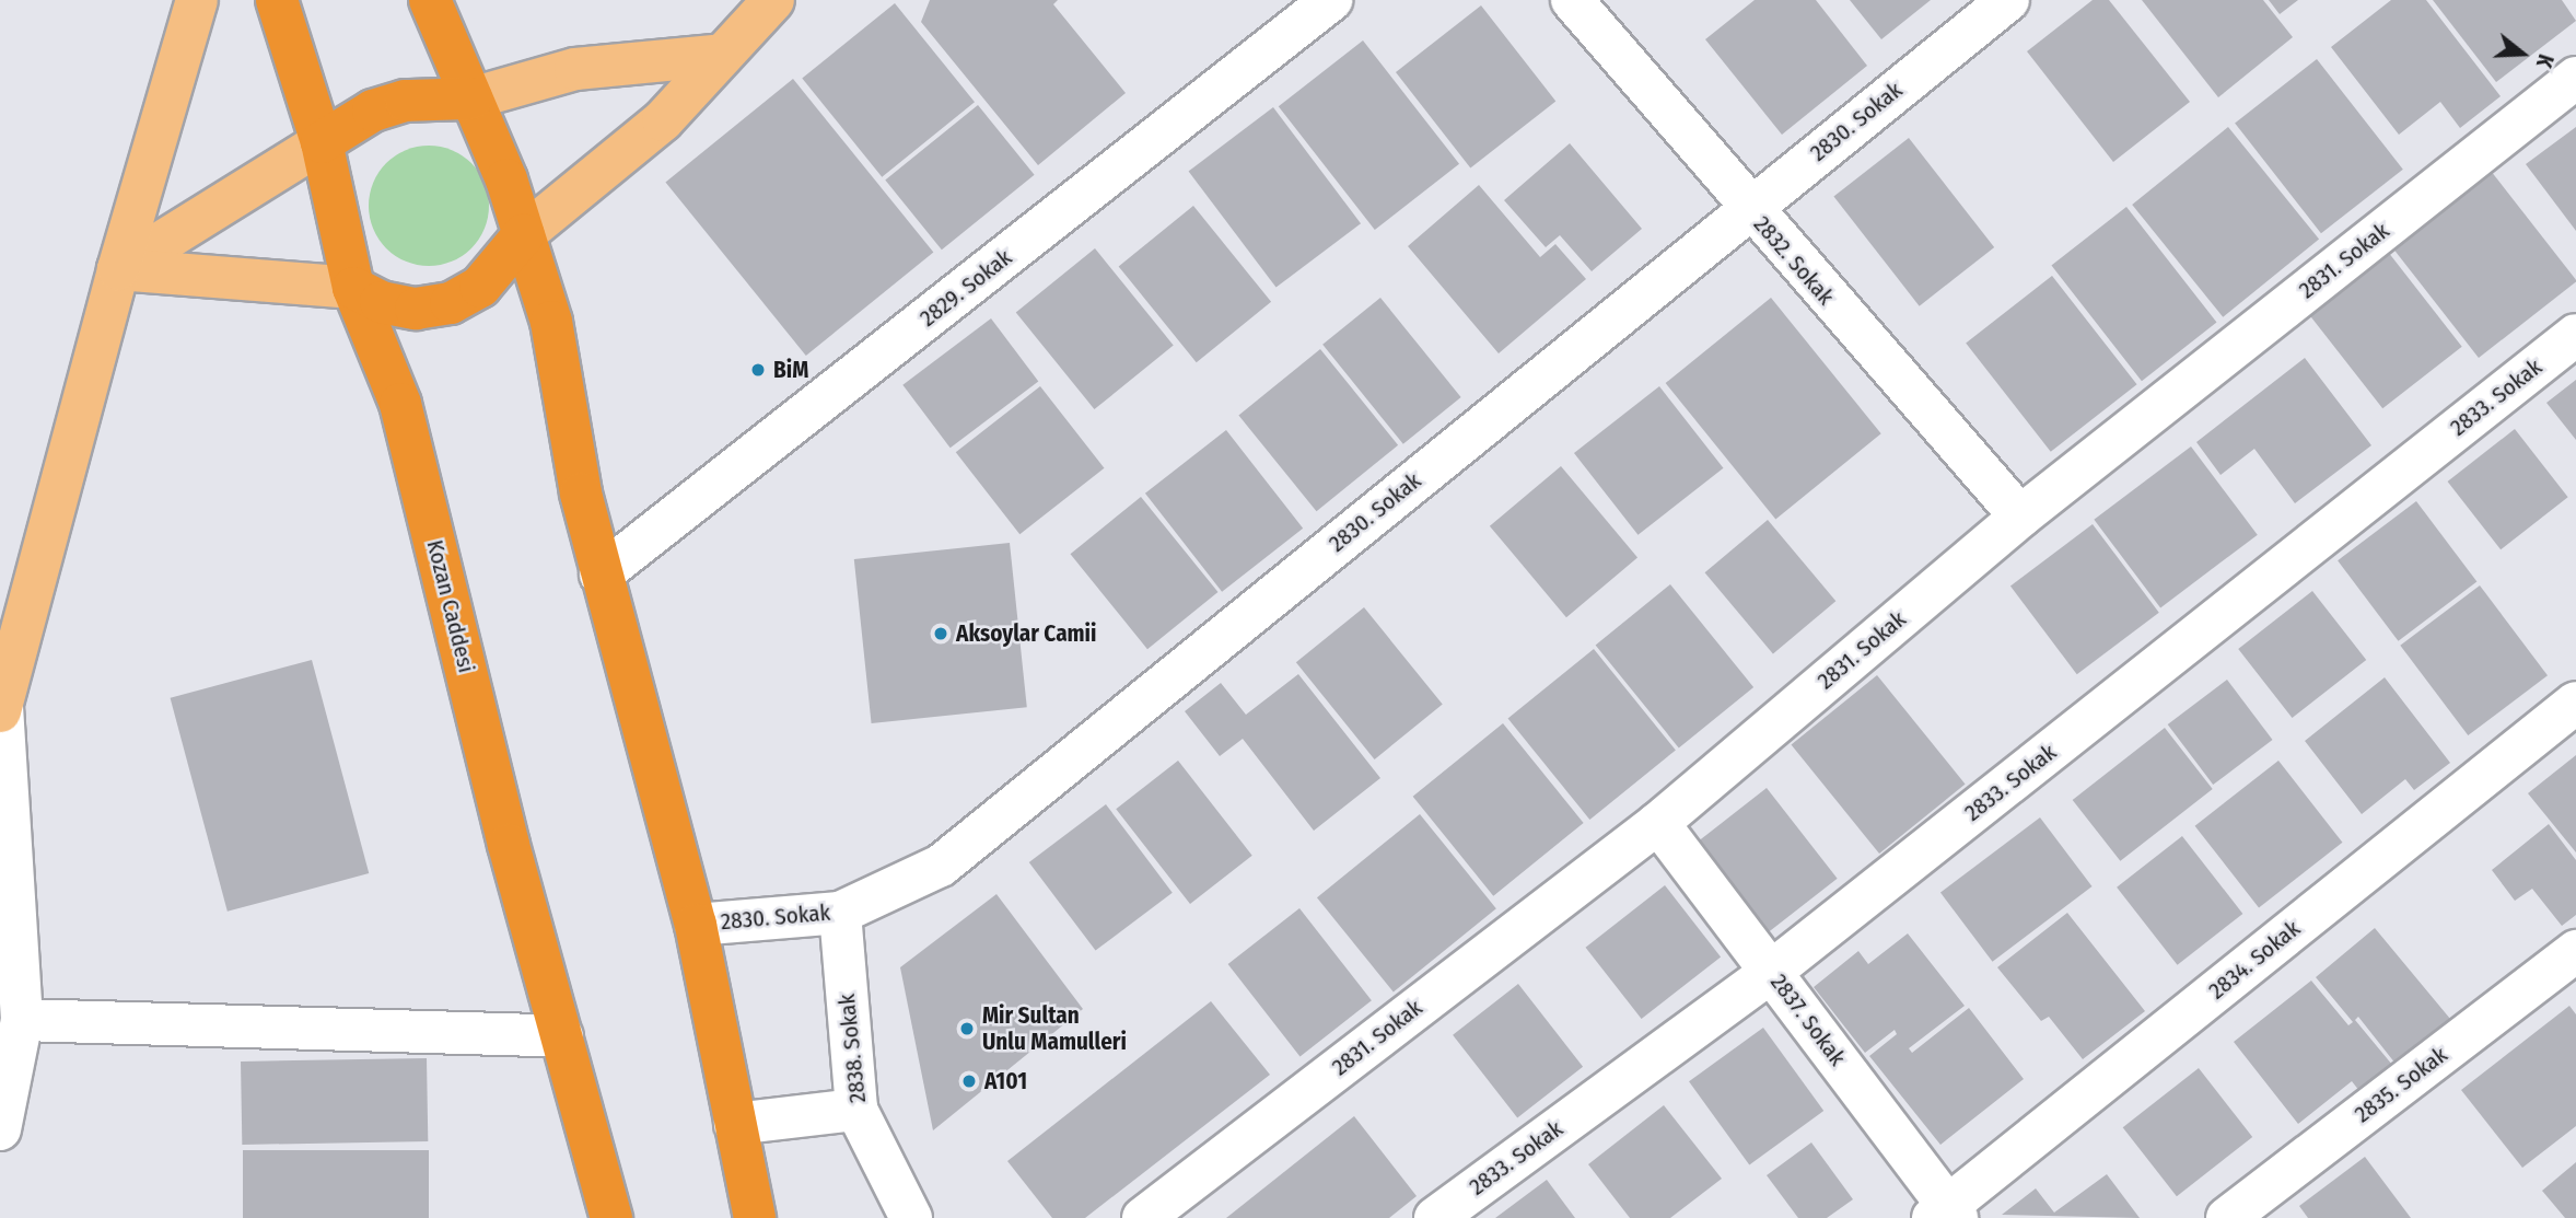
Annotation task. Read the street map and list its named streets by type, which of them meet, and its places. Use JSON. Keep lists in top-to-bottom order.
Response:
{
  "streets": {
    "highway": ["Kozan Caddesi"],
    "street": [
      "2830. Sokak",
      "2832. Sokak",
      "2831. Sokak",
      "2829. Sokak",
      "2833. Sokak",
      "2834. Sokak",
      "2837. Sokak",
      "2838. Sokak",
      "2835. Sokak"
    ]
  },
  "crossings": [
    ["2830. Sokak", "2832. Sokak"],
    ["2830. Sokak", "2838. Sokak"],
    ["2832. Sokak", "2831. Sokak"],
    ["2831. Sokak", "2837. Sokak"],
    ["2833. Sokak", "2837. Sokak"],
    ["2834. Sokak", "2837. Sokak"]
  ],
  "places": [
    "BiM",
    "Aksoylar Camii",
    "Mir Sultan Unlu Mamulleri",
    "A101"
  ],
  "north": "right"
}
